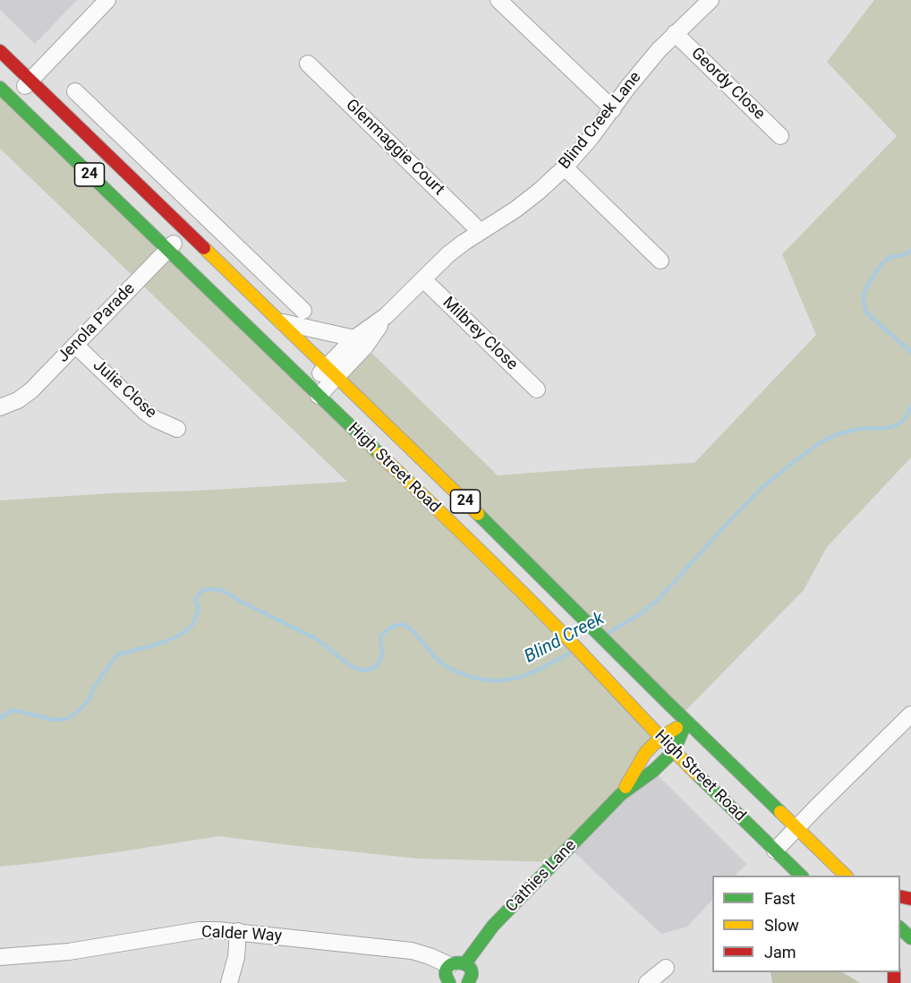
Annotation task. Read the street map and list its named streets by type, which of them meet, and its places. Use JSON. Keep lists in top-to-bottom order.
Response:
{
  "streets": {
    "main road": ["24", "High Street Road", "Cathies Lane"],
    "street": [
      "Geordy Close",
      "Blind Creek Lane",
      "Glenmaggie Court",
      "Jenola Parade",
      "Milbrey Close",
      "Julie Close",
      "Calder Way"
    ]
  },
  "crossings": [
    ["Geordy Close", "Blind Creek Lane"],
    ["Blind Creek Lane", "Glenmaggie Court"],
    ["Blind Creek Lane", "Milbrey Close"],
    ["Blind Creek Lane", "High Street Road"],
    ["Jenola Parade", "Julie Close"],
    ["Jenola Parade", "High Street Road"],
    ["High Street Road", "Cathies Lane"],
    ["Cathies Lane", "Calder Way"]
  ],
  "water": ["Blind Creek"],
  "legend": ["Fast", "Slow", "Jam"]
}
